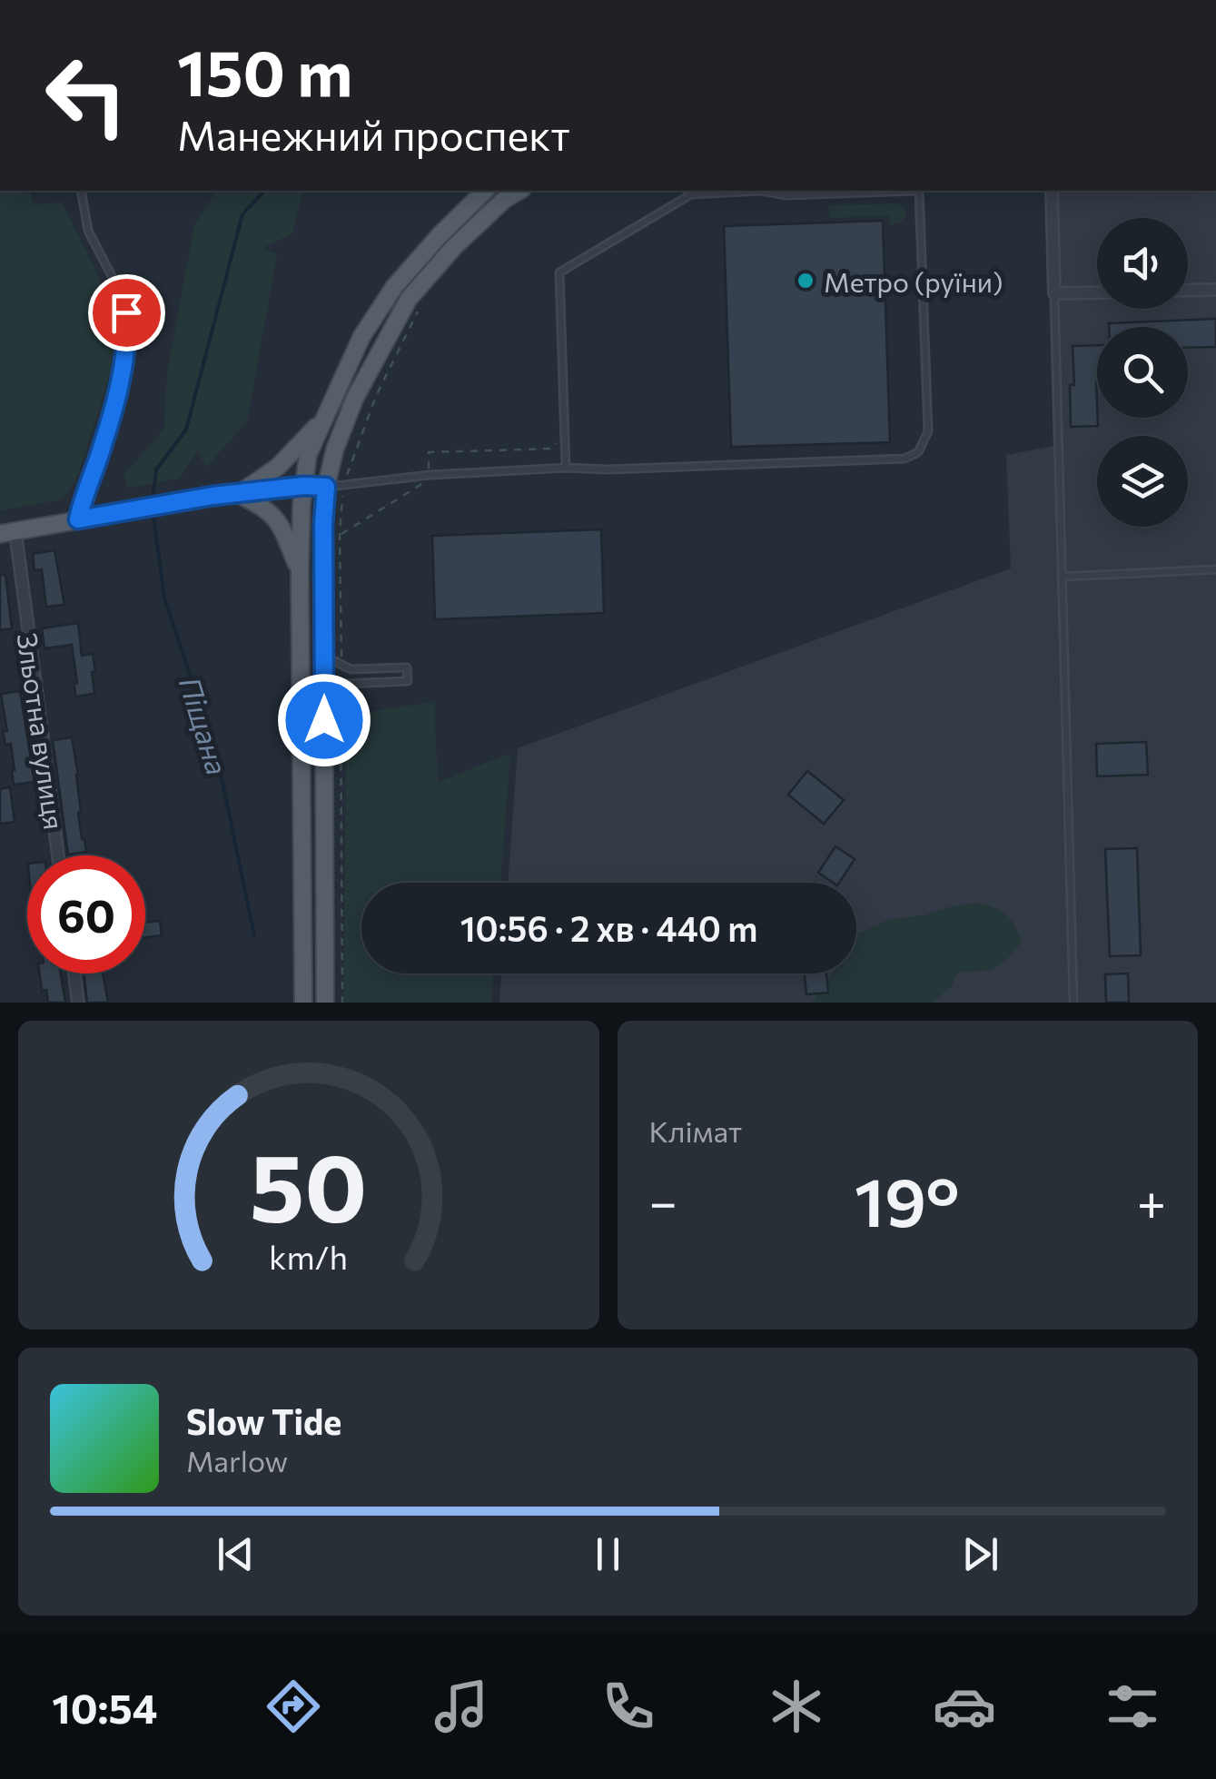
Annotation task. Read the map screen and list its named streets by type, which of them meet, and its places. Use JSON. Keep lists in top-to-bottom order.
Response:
{
  "streets": {
    "street": ["Зльотна вулиця"]
  },
  "water": ["Піщана"],
  "places": ["Метро (руїни)"],
  "page": {
    "turn": ["150 m", "Манежний проспект"],
    "limit": "60",
    "trip": "10:56 · 2 хв · 440 m",
    "tile": "Клімат",
    "heat": ["−", "19°", "+"],
    "song": ["Slow Tide", "Marlow"],
    "tabs": "10:54",
    "gauge": ["50", "km/h"]
  }
}
